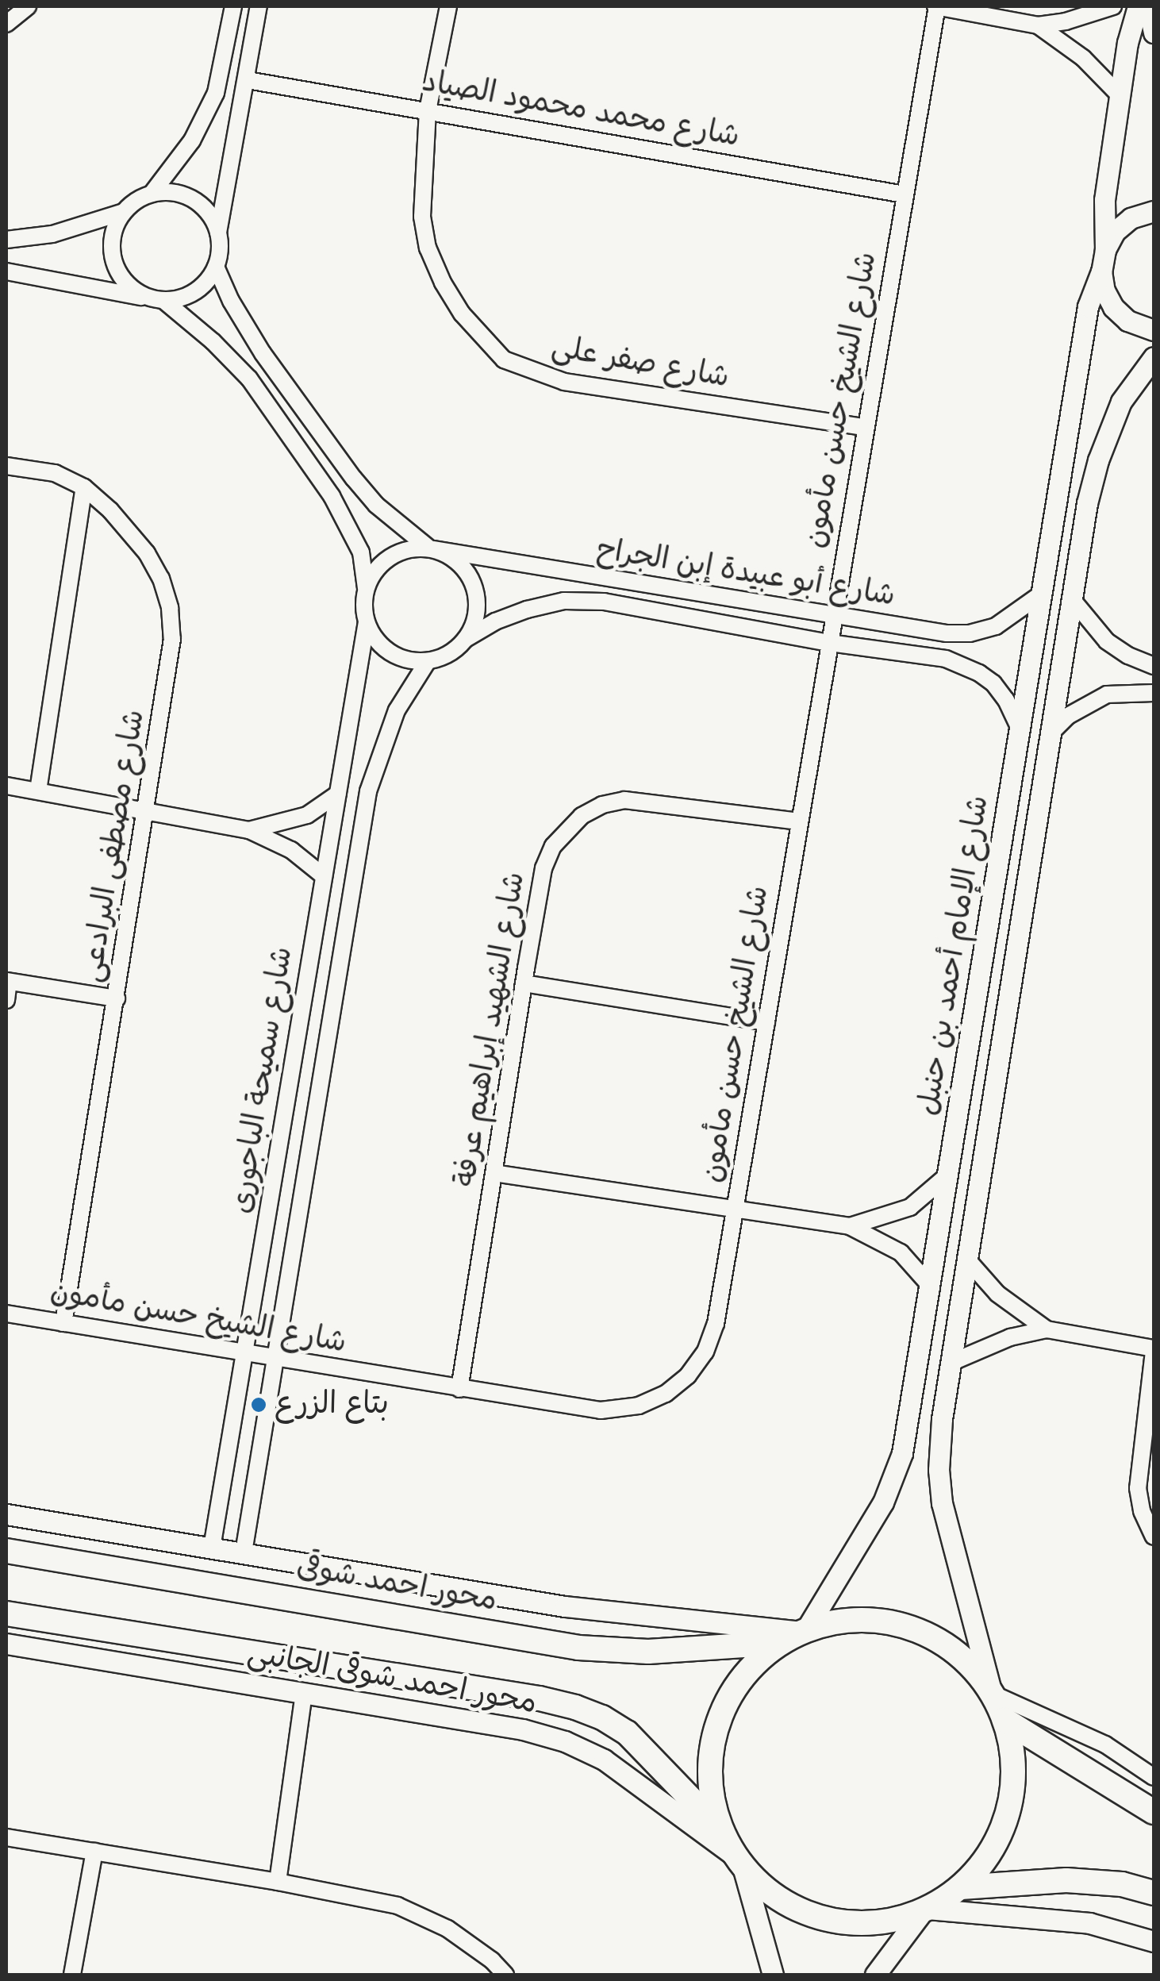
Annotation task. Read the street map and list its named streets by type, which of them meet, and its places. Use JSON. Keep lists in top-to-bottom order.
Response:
{
  "streets": {
    "main road": ["محور احمد شوقى"],
    "street": [
      "شارع محمد محمود الصياد",
      "شارع صفر على",
      "شارع الشيخ حسن مأمون",
      "شارع أبو عبيدة إبن الجراح",
      "شارع مصطفى البرادعى",
      "شارع الإمام أحمد بن حنبل",
      "شارع الشهيد إبراهيم عرفة",
      "شارع سميحة الباجورى",
      "محور احمد شوقى الجانبى"
    ]
  },
  "crossings": [
    ["شارع محمد محمود الصياد", "شارع صفر على"],
    ["شارع محمد محمود الصياد", "شارع الشيخ حسن مأمون"],
    ["شارع صفر على", "شارع الشيخ حسن مأمون"],
    ["شارع الشيخ حسن مأمون", "شارع أبو عبيدة إبن الجراح"],
    ["شارع الشيخ حسن مأمون", "شارع مصطفى البرادعى"],
    ["شارع الشيخ حسن مأمون", "شارع الشهيد إبراهيم عرفة"],
    ["شارع الشيخ حسن مأمون", "شارع سميحة الباجورى"],
    ["شارع أبو عبيدة إبن الجراح", "شارع الإمام أحمد بن حنبل"],
    ["شارع أبو عبيدة إبن الجراح", "شارع سميحة الباجورى"],
    ["شارع الإمام أحمد بن حنبل", "محور احمد شوقى"]
  ],
  "places": ["بتاع الزرع"]
}
